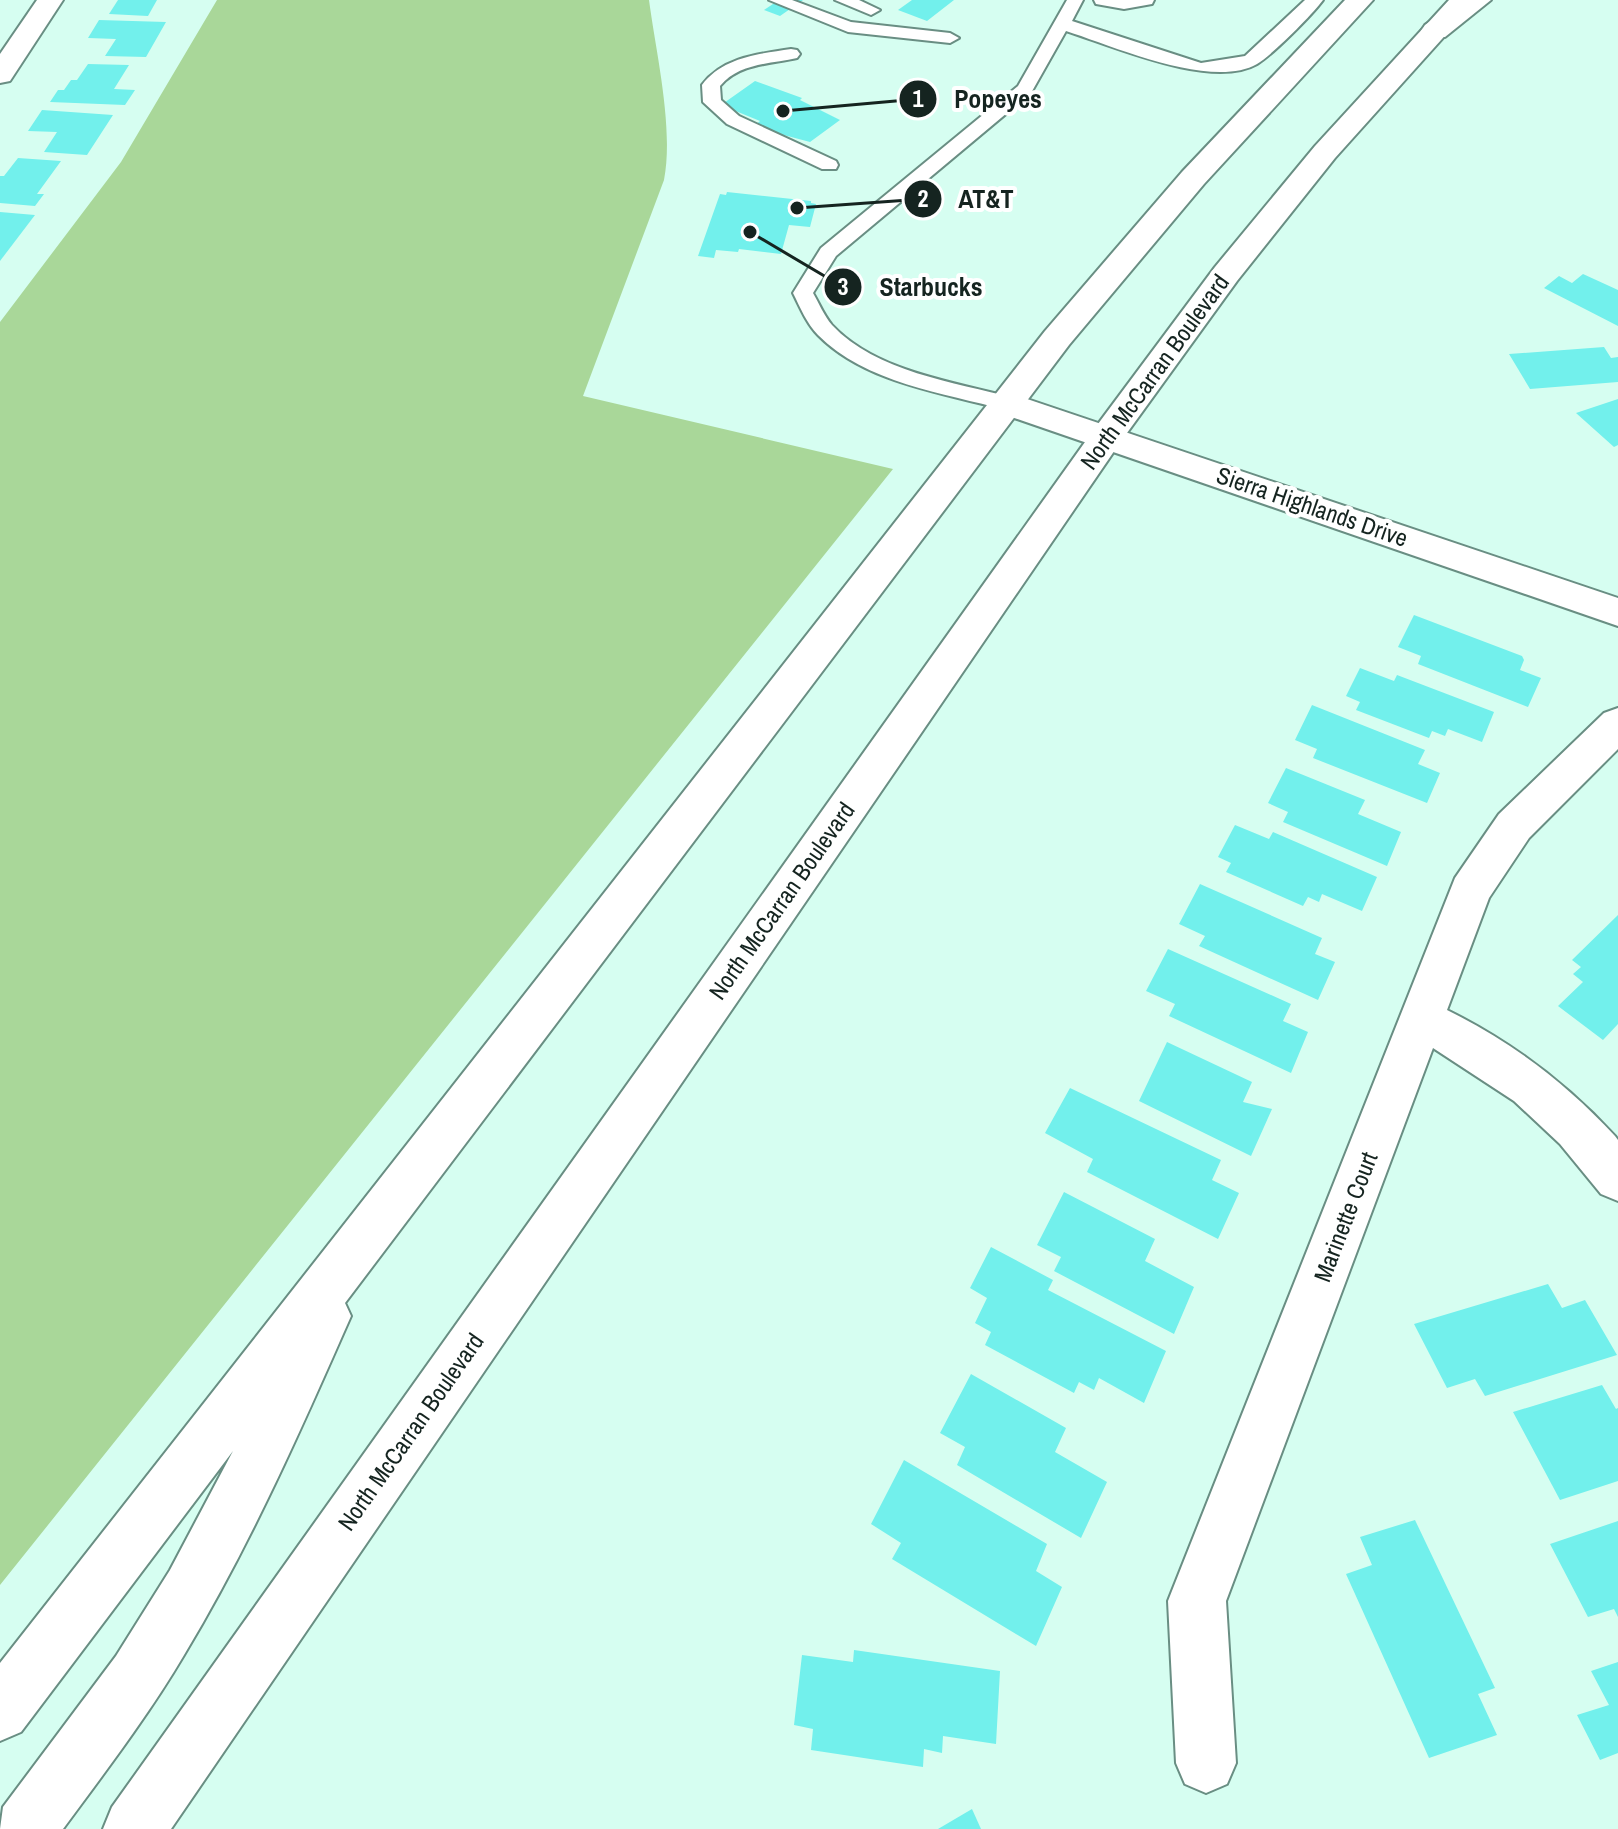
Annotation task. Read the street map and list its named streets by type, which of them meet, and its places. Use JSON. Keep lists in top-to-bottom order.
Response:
{
  "streets": {
    "main road": ["North McCarran Boulevard", "Sierra Highlands Drive", "Marinette Court"]
  },
  "crossings": [
    ["North McCarran Boulevard", "Sierra Highlands Drive"]
  ],
  "places": ["Popeyes", "AT&T", "Starbucks"]
}
